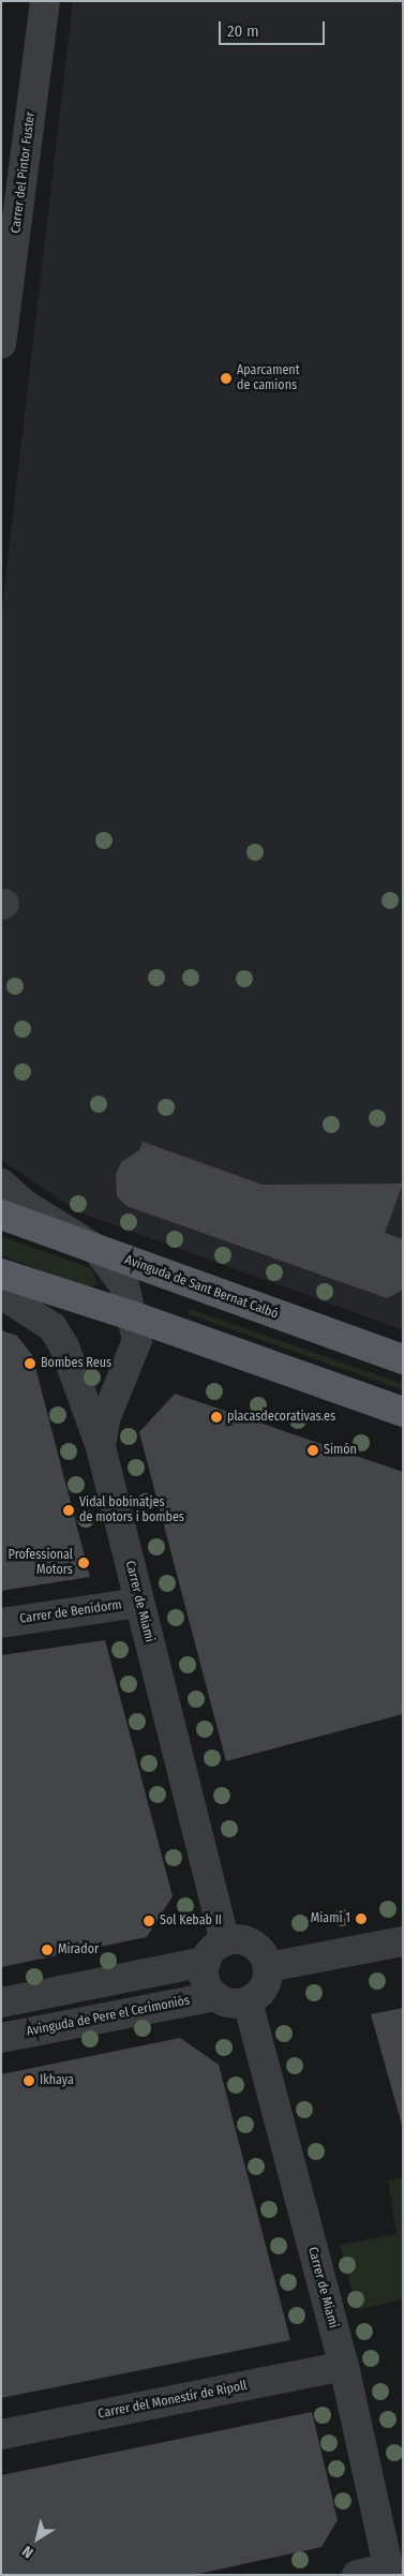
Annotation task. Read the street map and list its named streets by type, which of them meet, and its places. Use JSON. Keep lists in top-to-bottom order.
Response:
{
  "streets": {
    "main road": ["Avinguda de Sant Bernat Calbó"],
    "street": [
      "Carrer del Pintor Fuster",
      "Carrer de Miami",
      "Carrer de Benidorm",
      "Avinguda de Pere el Cerimoniós",
      "Carrer del Monestir de Ripoll"
    ]
  },
  "crossings": [
    ["Carrer de Miami", "Carrer de Benidorm"],
    ["Carrer de Miami", "Avinguda de Pere el Cerimoniós"],
    ["Carrer de Miami", "Carrer del Monestir de Ripoll"]
  ],
  "places": [
    "Aparcament de camions",
    "Bombes Reus",
    "placasdecorativas.es",
    "Simón",
    "Vidal bobinatjes de motors i bombes",
    "Professional Motors",
    "Miami 1",
    "Sol Kebab II",
    "Mirador",
    "Ikhaya"
  ],
  "scale_bar": "20 m",
  "north": "bottom left"
}
